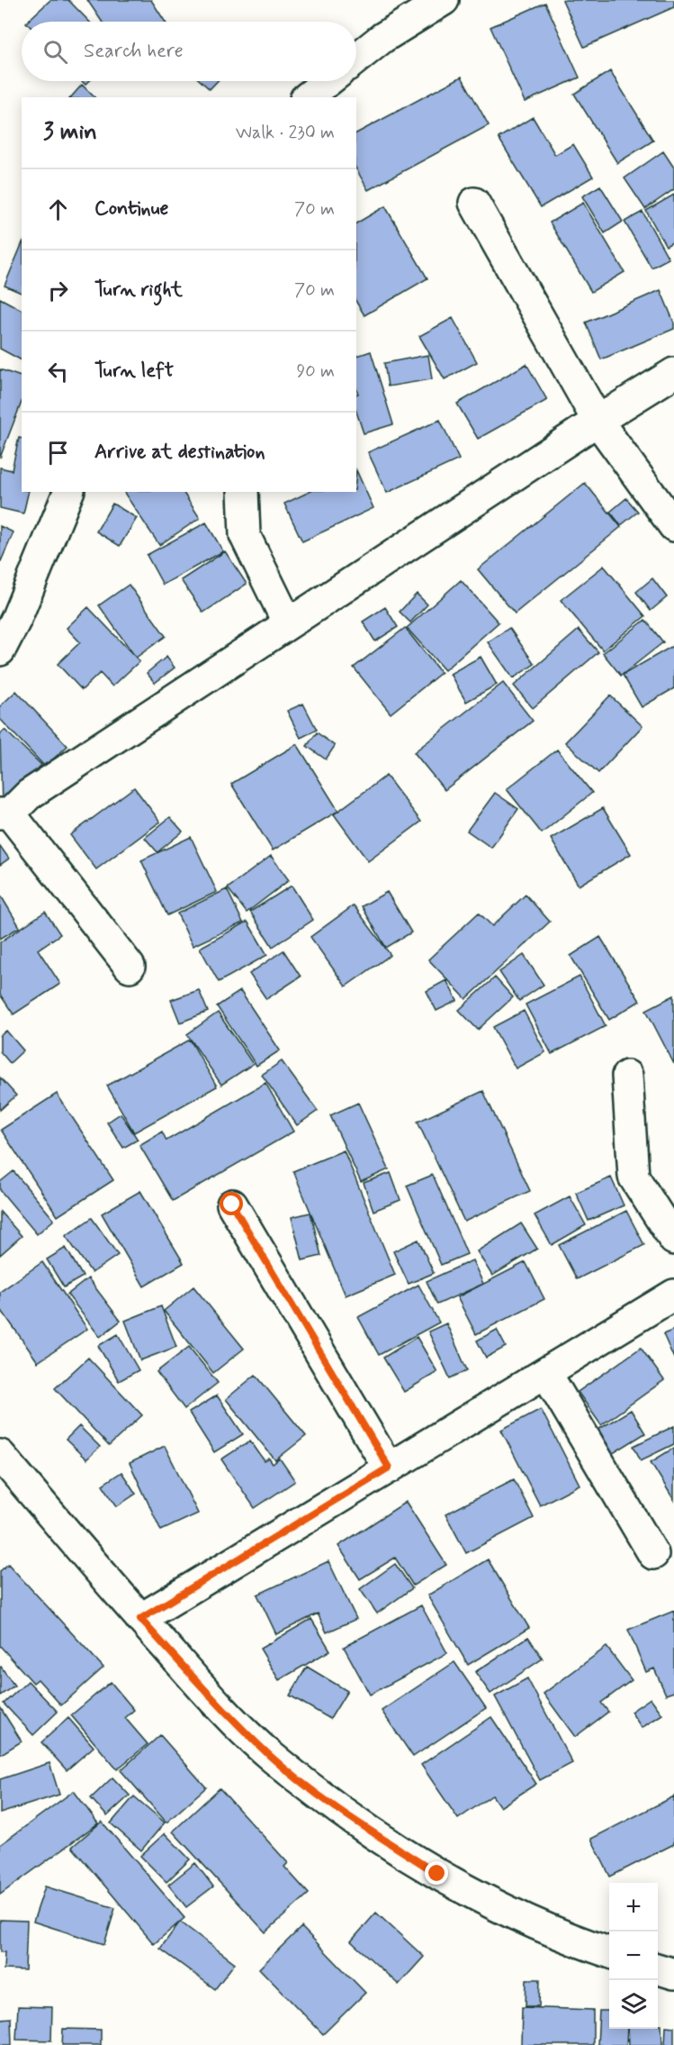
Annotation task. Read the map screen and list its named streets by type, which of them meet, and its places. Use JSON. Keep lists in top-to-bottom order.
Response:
{
  "page": {
    "search": "Search here",
    "heading": ["3 min", "Walk · 230 m"],
    "list": [
      ["Continue", "70 m"],
      ["Turn right", "70 m"],
      ["Turn left", "90 m"],
      "Arrive at destination"
    ],
    "map_buttons": ["+", "−"]
  }
}
